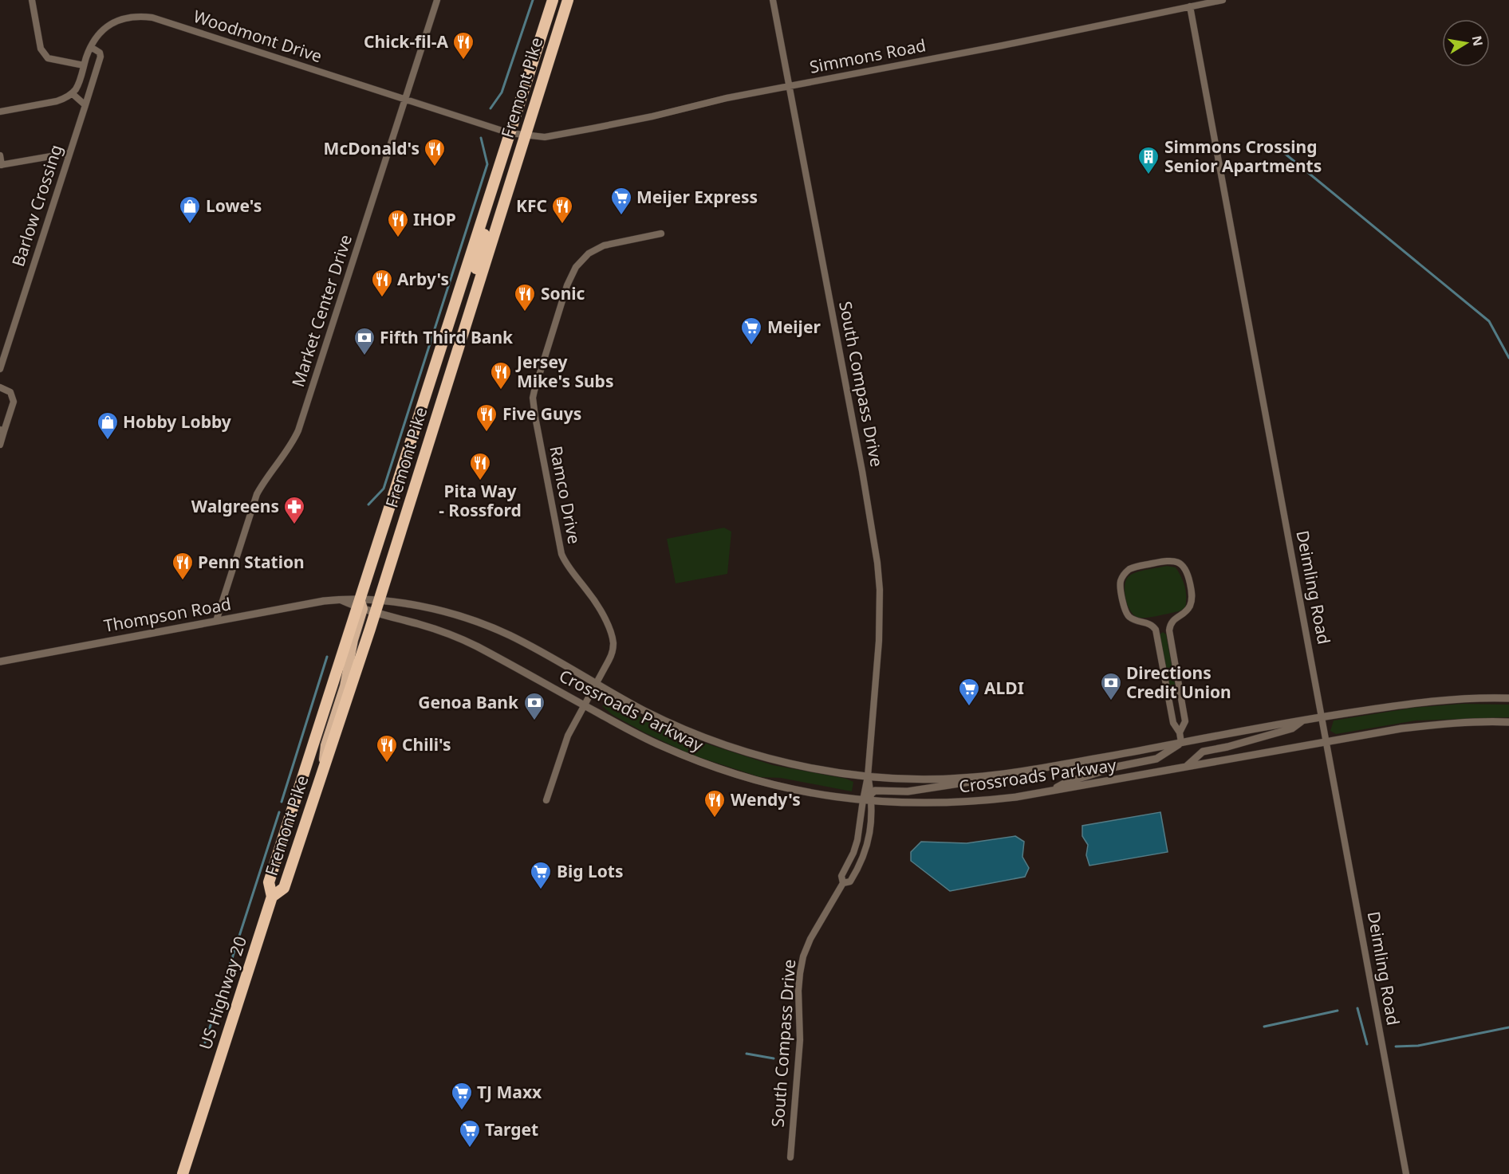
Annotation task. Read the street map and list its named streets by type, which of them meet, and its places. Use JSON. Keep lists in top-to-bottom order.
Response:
{
  "streets": {
    "highway": ["Fremont Pike", "US Highway 20"],
    "street": [
      "Woodmont Drive",
      "Simmons Road",
      "Barlow Crossing",
      "Market Center Drive",
      "South Compass Drive",
      "Ramco Drive",
      "Deimling Road",
      "Thompson Road",
      "Crossroads Parkway"
    ]
  },
  "crossings": [
    ["Woodmont Drive", "Simmons Road"],
    ["Woodmont Drive", "Fremont Pike"],
    ["Woodmont Drive", "Barlow Crossing"],
    ["Woodmont Drive", "Market Center Drive"],
    ["Simmons Road", "Fremont Pike"],
    ["Simmons Road", "South Compass Drive"],
    ["Simmons Road", "Deimling Road"],
    ["Fremont Pike", "Thompson Road"],
    ["Fremont Pike", "Crossroads Parkway"],
    ["Fremont Pike", "US Highway 20"],
    ["Market Center Drive", "Thompson Road"],
    ["South Compass Drive", "Crossroads Parkway"],
    ["Ramco Drive", "Crossroads Parkway"],
    ["Deimling Road", "Crossroads Parkway"],
    ["Thompson Road", "Crossroads Parkway"]
  ],
  "places": {
    "restaurant": [
      "Chick-fil-A",
      "McDonald's",
      "KFC",
      "IHOP",
      "Arby's",
      "Sonic",
      "Jersey Mike's Subs",
      "Five Guys",
      "Pita Way - Rossford",
      "Penn Station",
      "Chili's",
      "Wendy's"
    ],
    "building": ["Simmons Crossing Senior Apartments"],
    "supermarket": [
      "Meijer Express",
      "Meijer",
      "ALDI",
      "Big Lots",
      "TJ Maxx",
      "Target"
    ],
    "shop": ["Lowe's", "Hobby Lobby"],
    "bank": ["Fifth Third Bank", "Directions Credit Union", "Genoa Bank"],
    "pharmacy": ["Walgreens"]
  },
  "north": "right"
}
